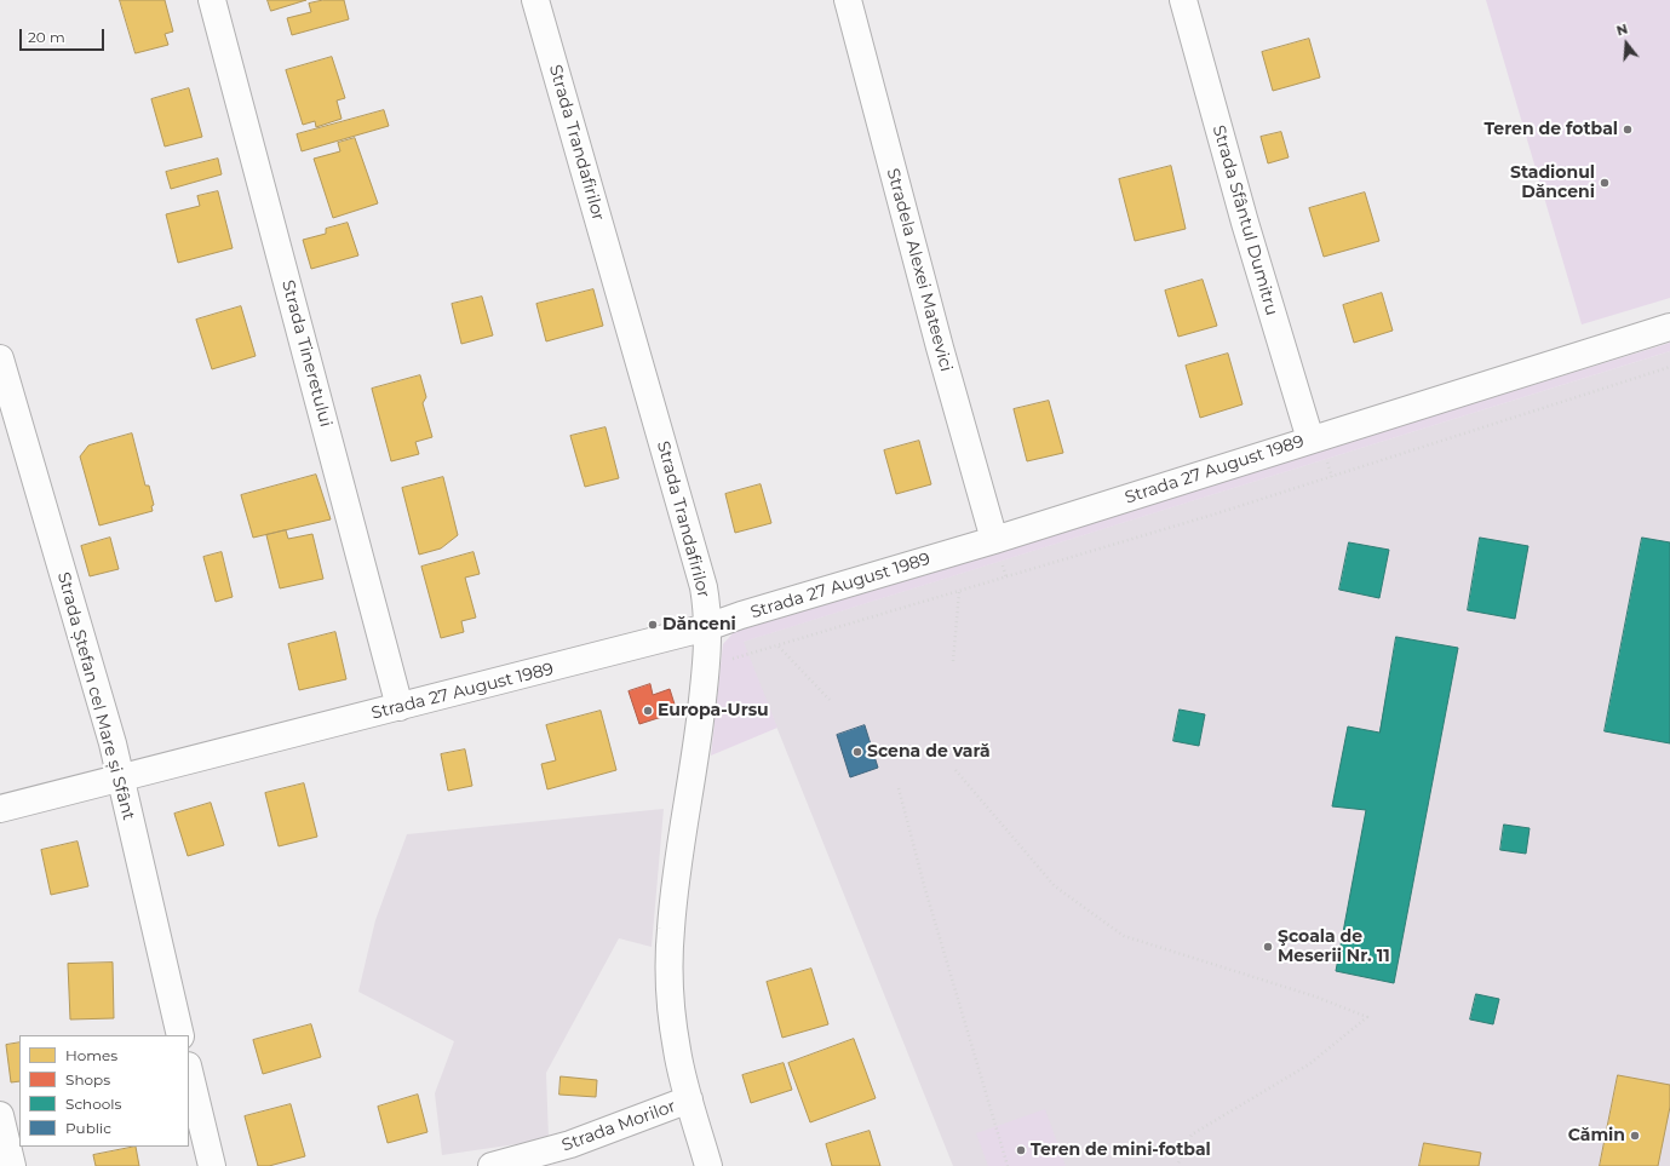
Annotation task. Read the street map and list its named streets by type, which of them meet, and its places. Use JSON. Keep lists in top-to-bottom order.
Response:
{
  "streets": {
    "street": [
      "Strada Trandafirilor",
      "Strada Sfântul Dumitru",
      "Stradela Alexei Mateevici",
      "Strada Tineretului",
      "Strada 27 August 1989",
      "Strada Ștefan cel Mare și Sfânt",
      "Strada Morilor"
    ]
  },
  "crossings": [
    ["Strada Trandafirilor", "Strada 27 August 1989"],
    ["Strada Trandafirilor", "Strada Morilor"],
    ["Strada Sfântul Dumitru", "Strada 27 August 1989"],
    ["Stradela Alexei Mateevici", "Strada 27 August 1989"],
    ["Strada Tineretului", "Strada 27 August 1989"],
    ["Strada 27 August 1989", "Strada Ștefan cel Mare și Sfânt"]
  ],
  "places": [
    "Teren de fotbal",
    "Stadionul Dănceni",
    "Dănceni",
    "Europa-Ursu",
    "Scena de vară",
    "Şcoala de Meserii Nr. 11",
    "Cămin",
    "Teren de mini-fotbal"
  ],
  "legend": [
    "Homes",
    "Shops",
    "Schools",
    "Public"
  ],
  "scale_bar": "20 m",
  "north": "top"
}
